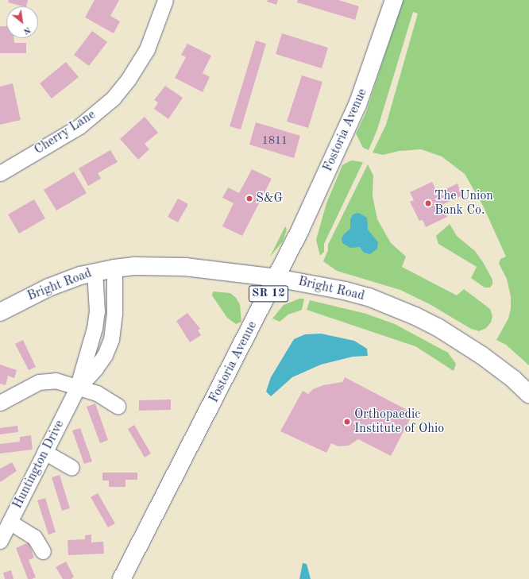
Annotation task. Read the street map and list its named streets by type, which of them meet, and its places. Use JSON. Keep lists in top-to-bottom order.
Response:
{
  "streets": {
    "main road": ["Fostoria Avenue", "Bright Road", "SR 12"],
    "street": ["Cherry Lane", "Huntington Drive"]
  },
  "crossings": [
    ["Fostoria Avenue", "Bright Road"],
    ["Bright Road", "Huntington Drive"]
  ],
  "places": ["S&G", "The Union Bank Co.", "Orthopaedic Institute of Ohio"],
  "house_numbers": ["1811"],
  "north": "bottom right"
}
